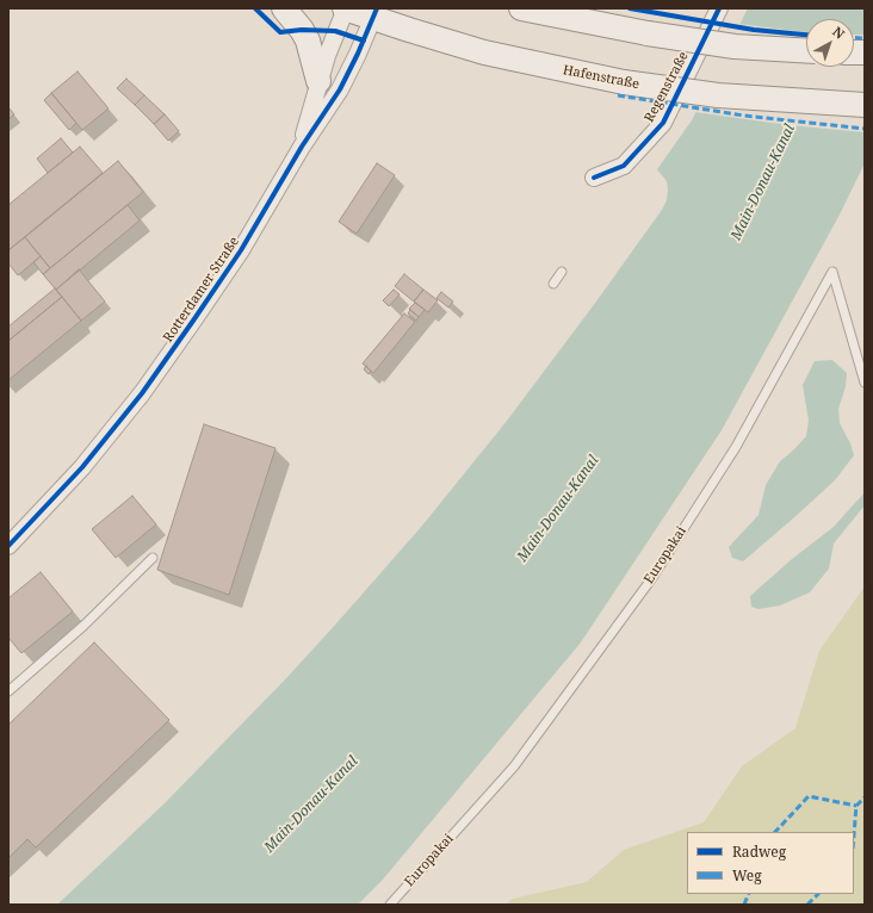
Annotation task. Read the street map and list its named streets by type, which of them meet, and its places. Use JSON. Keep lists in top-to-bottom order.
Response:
{
  "streets": {
    "main road": ["Hafenstraße"],
    "street": ["Regenstraße", "Rotterdamer Straße"],
    "lane": ["Europakai"]
  },
  "crossings": [
    ["Hafenstraße", "Rotterdamer Straße"]
  ],
  "water": ["Main-Donau-Kanal"],
  "legend": ["Radweg", "Weg"],
  "north": "top right"
}
